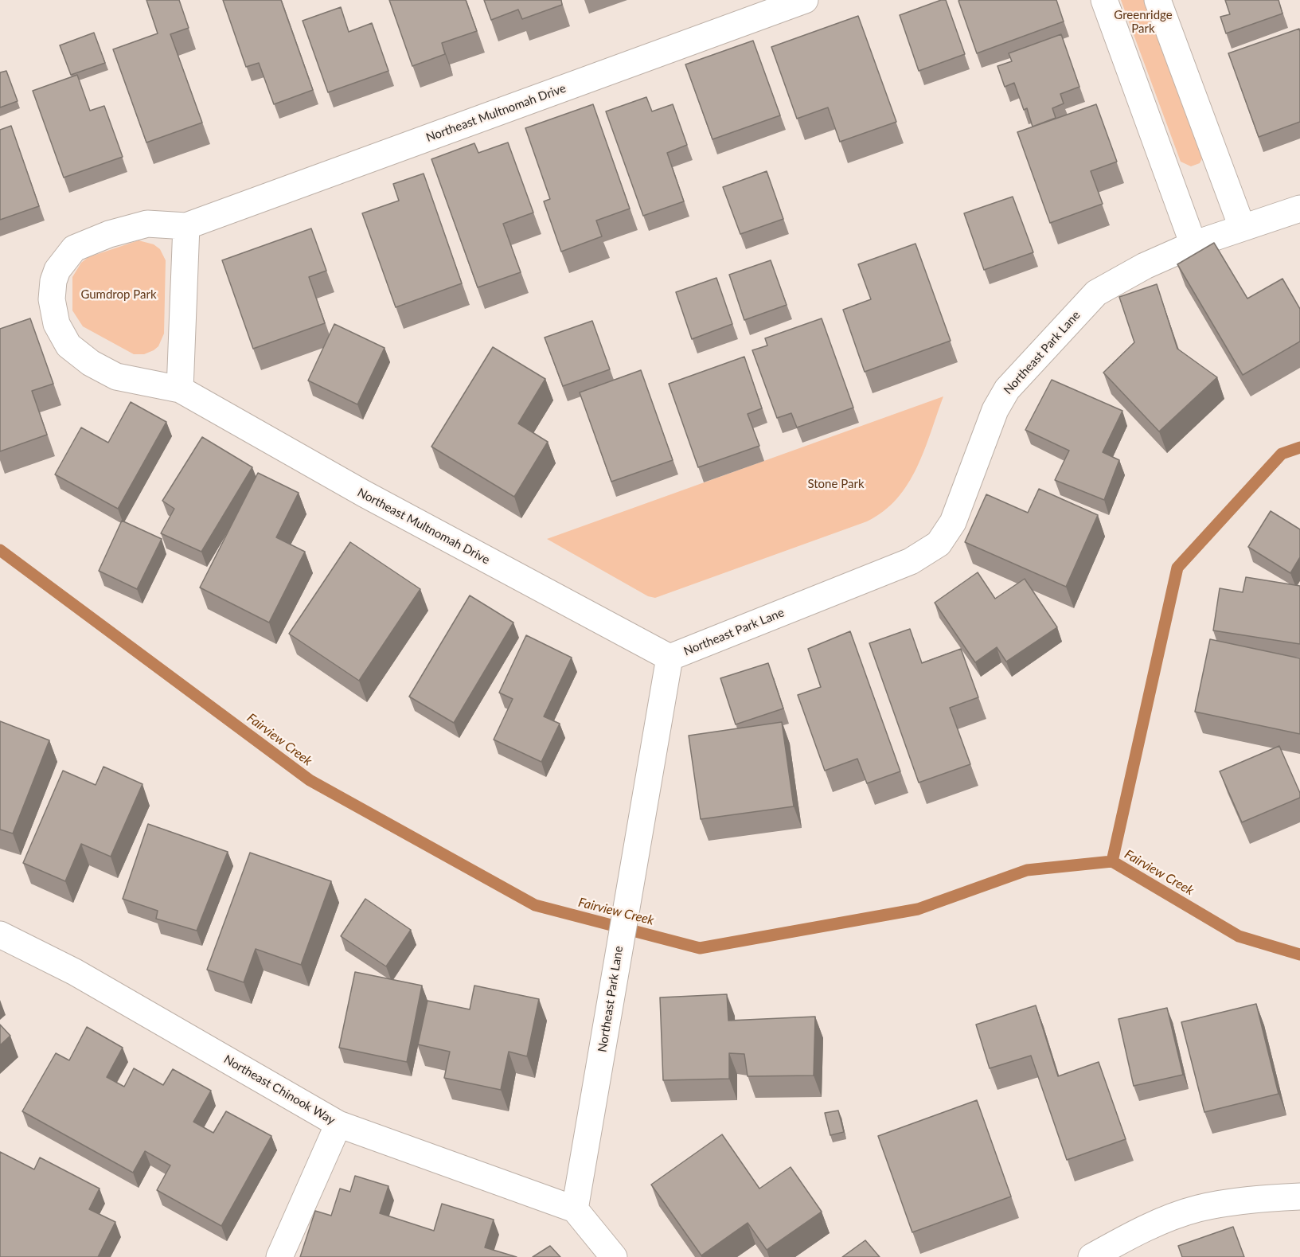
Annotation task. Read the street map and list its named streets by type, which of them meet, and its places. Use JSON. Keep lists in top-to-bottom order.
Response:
{
  "streets": {
    "street": ["Northeast Multnomah Drive", "Northeast Park Lane", "Northeast Chinook Way"]
  },
  "crossings": [
    ["Northeast Multnomah Drive", "Northeast Park Lane"],
    ["Northeast Park Lane", "Northeast Chinook Way"]
  ],
  "water": ["Fairview Creek"],
  "parks": ["Greenridge Park", "Gumdrop Park", "Stone Park"]
}
